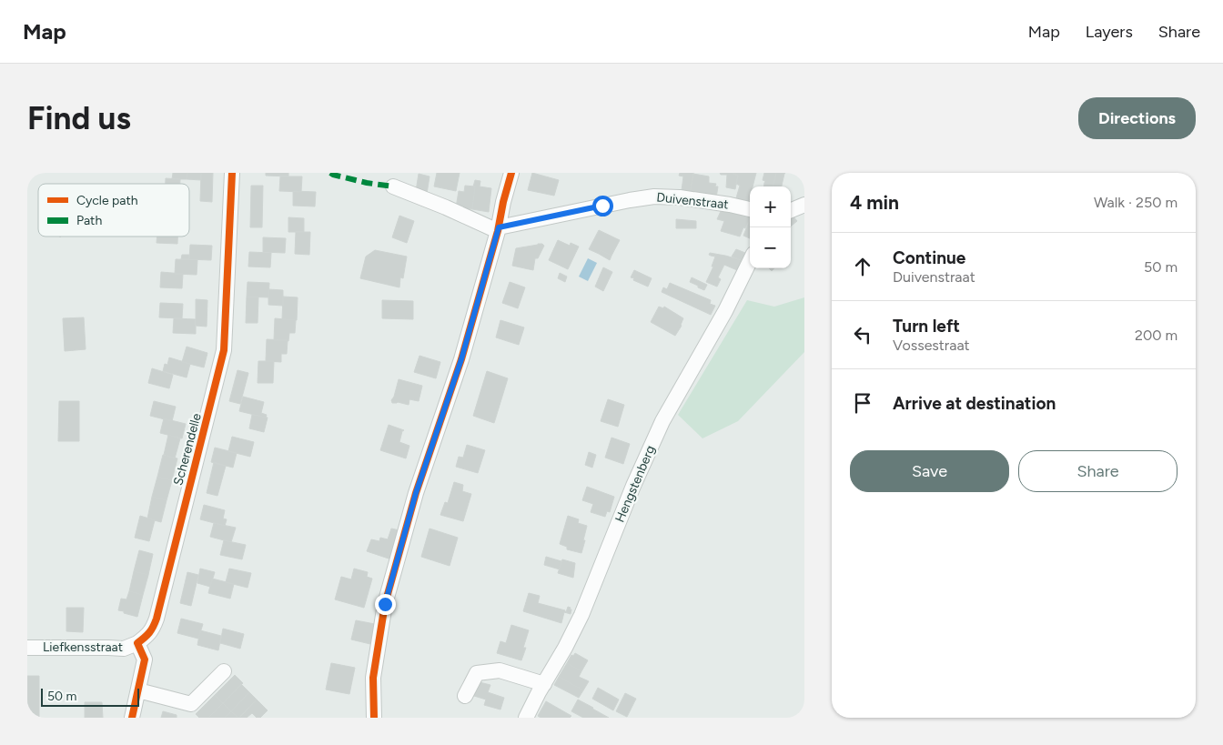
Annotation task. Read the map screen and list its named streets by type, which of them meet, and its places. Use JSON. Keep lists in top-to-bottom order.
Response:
{
  "streets": {
    "street": [
      "Duivenstraat",
      "Scherendelle",
      "Hengstenberg",
      "Liefkensstraat"
    ]
  },
  "crossings": [
    ["Scherendelle", "Liefkensstraat"]
  ],
  "legend": ["Cycle path", "Path"],
  "scale_bar": "50 m",
  "page": {
    "header": "Map",
    "nav": ["Map", "Layers", "Share"],
    "buttons": [
      "Directions",
      ["Save", "Share"]
    ],
    "title": "Find us",
    "heading": ["4 min", "Walk · 250 m"],
    "map_buttons": ["+", "−"],
    "list": [
      ["Continue", "Duivenstraat", "50 m"],
      ["Turn left", "Vossestraat", "200 m"],
      "Arrive at destination"
    ],
    "scale": "50 m"
  }
}
